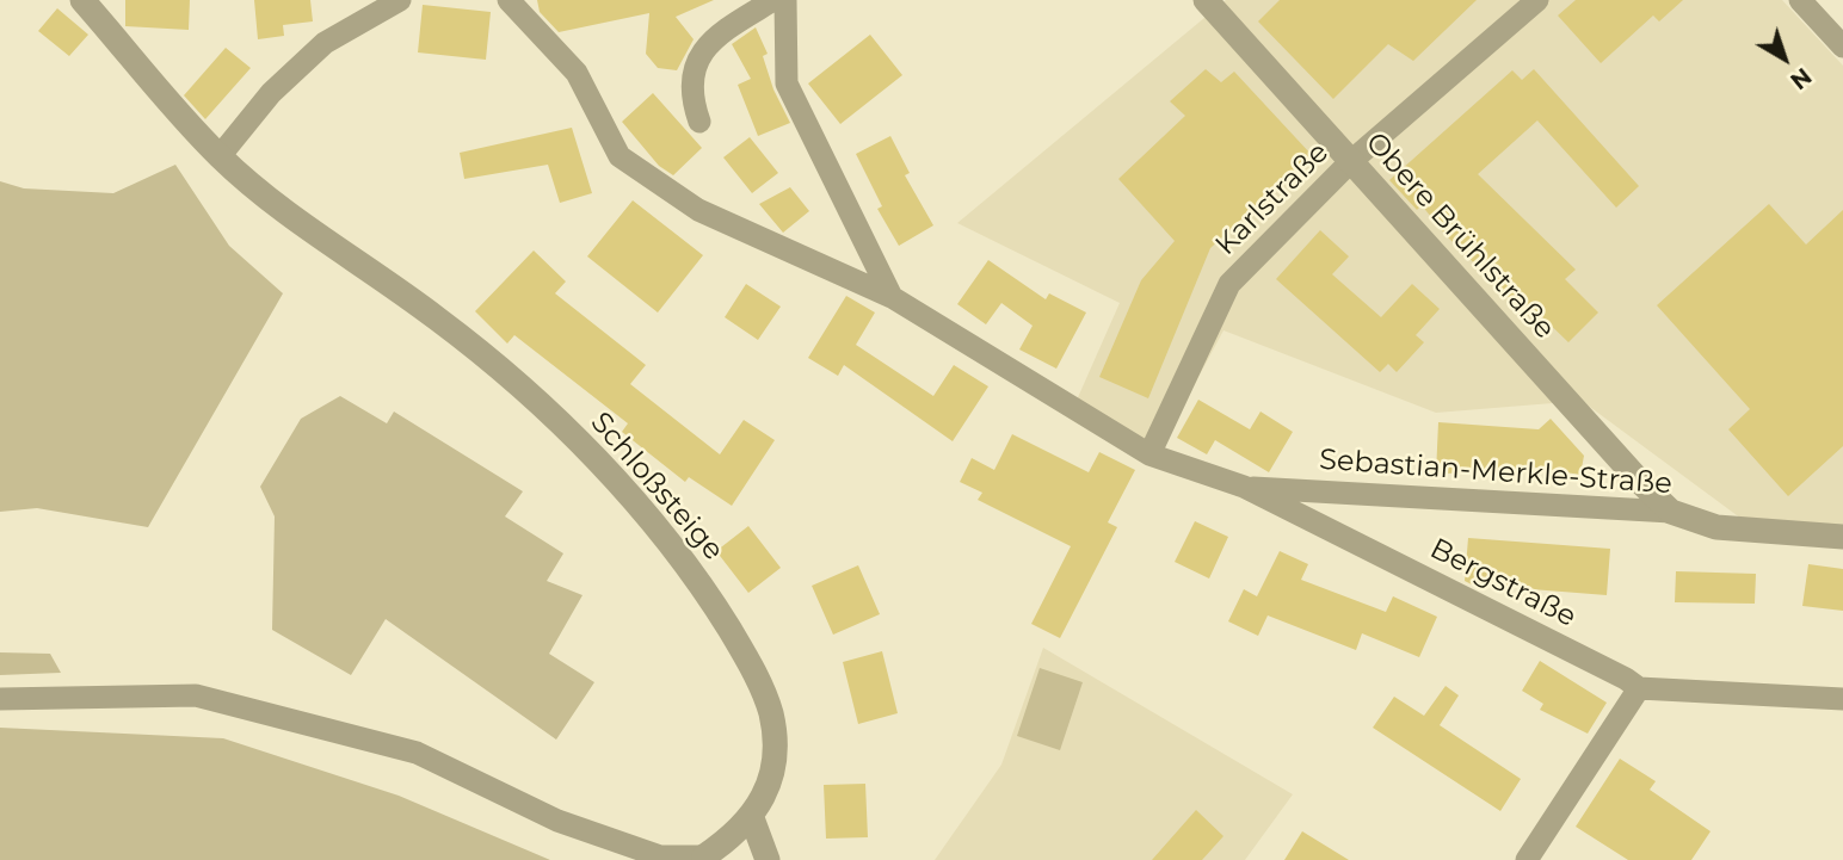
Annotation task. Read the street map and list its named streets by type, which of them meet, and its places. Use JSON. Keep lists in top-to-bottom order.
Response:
{
  "streets": {
    "street": [
      "Karlstraße",
      "Obere Brühlstraße",
      "Sebastian-Merkle-Straße",
      "Schloßsteige",
      "Bergstraße"
    ]
  },
  "crossings": [
    ["Karlstraße", "Obere Brühlstraße"],
    ["Karlstraße", "Bergstraße"],
    ["Obere Brühlstraße", "Sebastian-Merkle-Straße"],
    ["Sebastian-Merkle-Straße", "Bergstraße"]
  ],
  "north": "bottom right"
}
